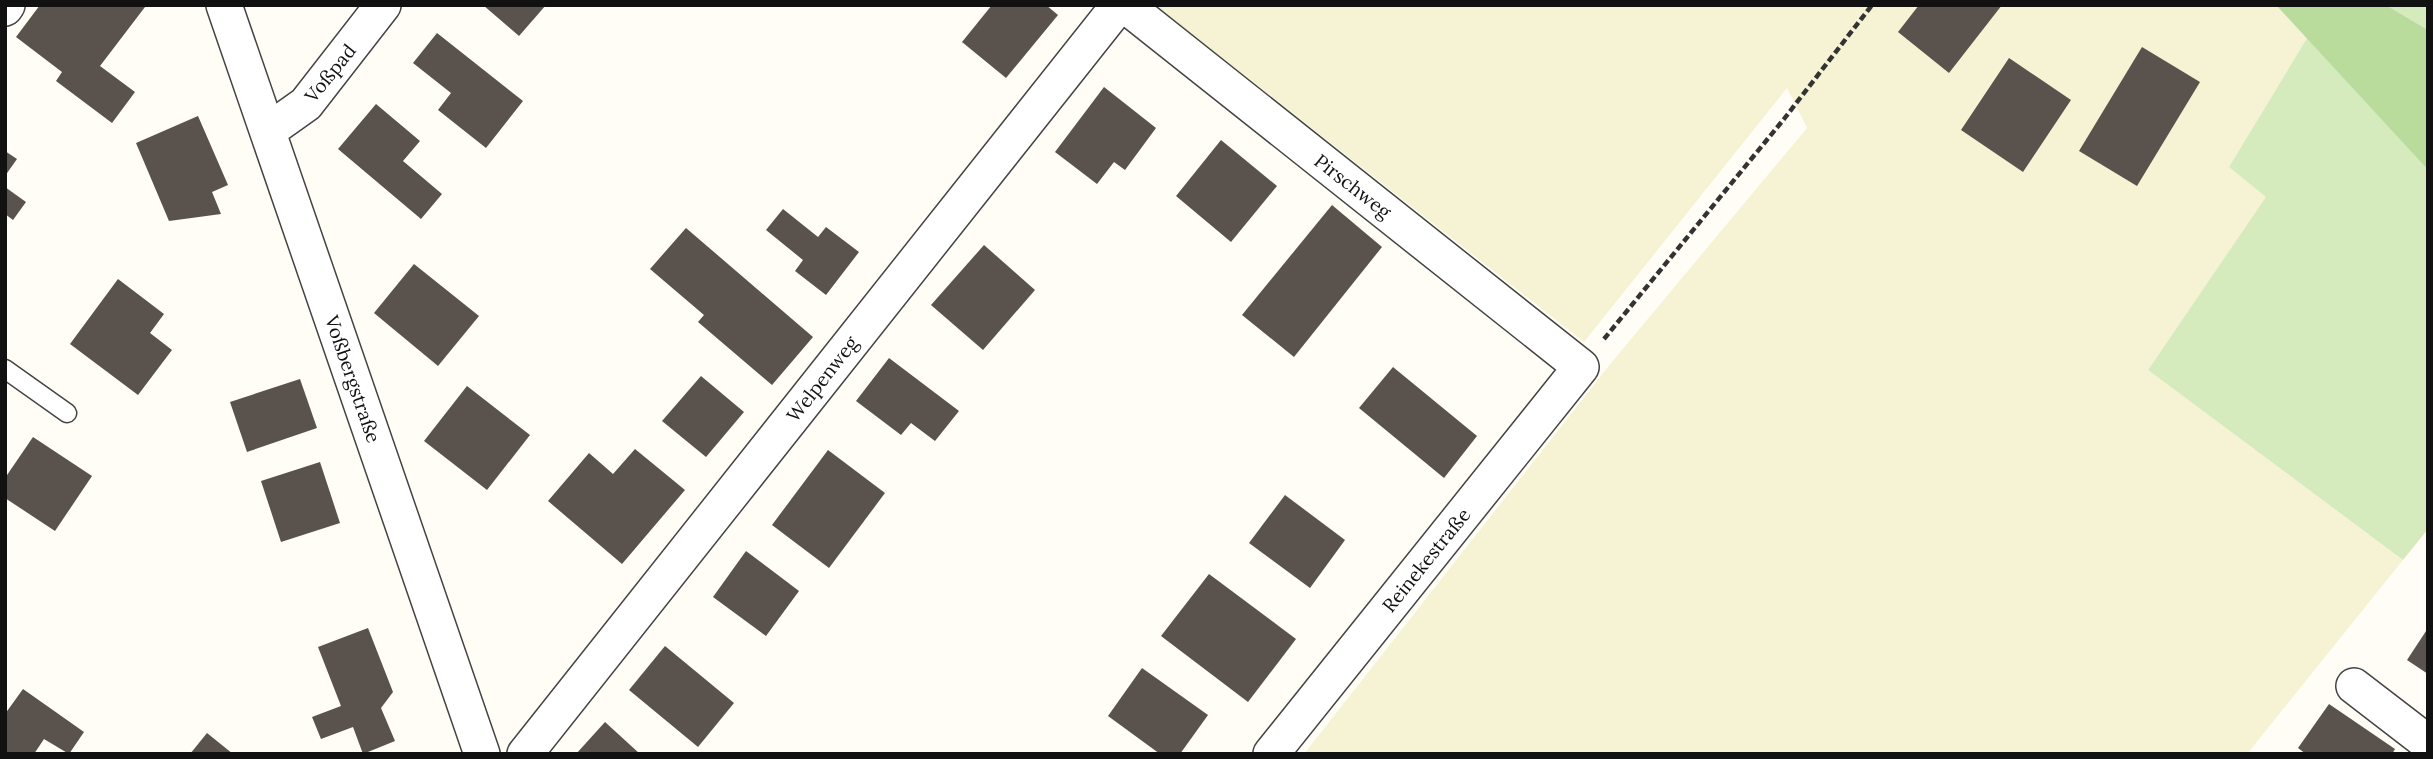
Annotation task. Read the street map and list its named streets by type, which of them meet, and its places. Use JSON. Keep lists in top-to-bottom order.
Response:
{
  "streets": {
    "street": [
      "Voßpad",
      "Pirschweg",
      "Voßbergstraße",
      "Welpenweg",
      "Reinekestraße"
    ]
  },
  "crossings": [
    ["Voßpad", "Voßbergstraße"],
    ["Pirschweg", "Reinekestraße"]
  ]
}
